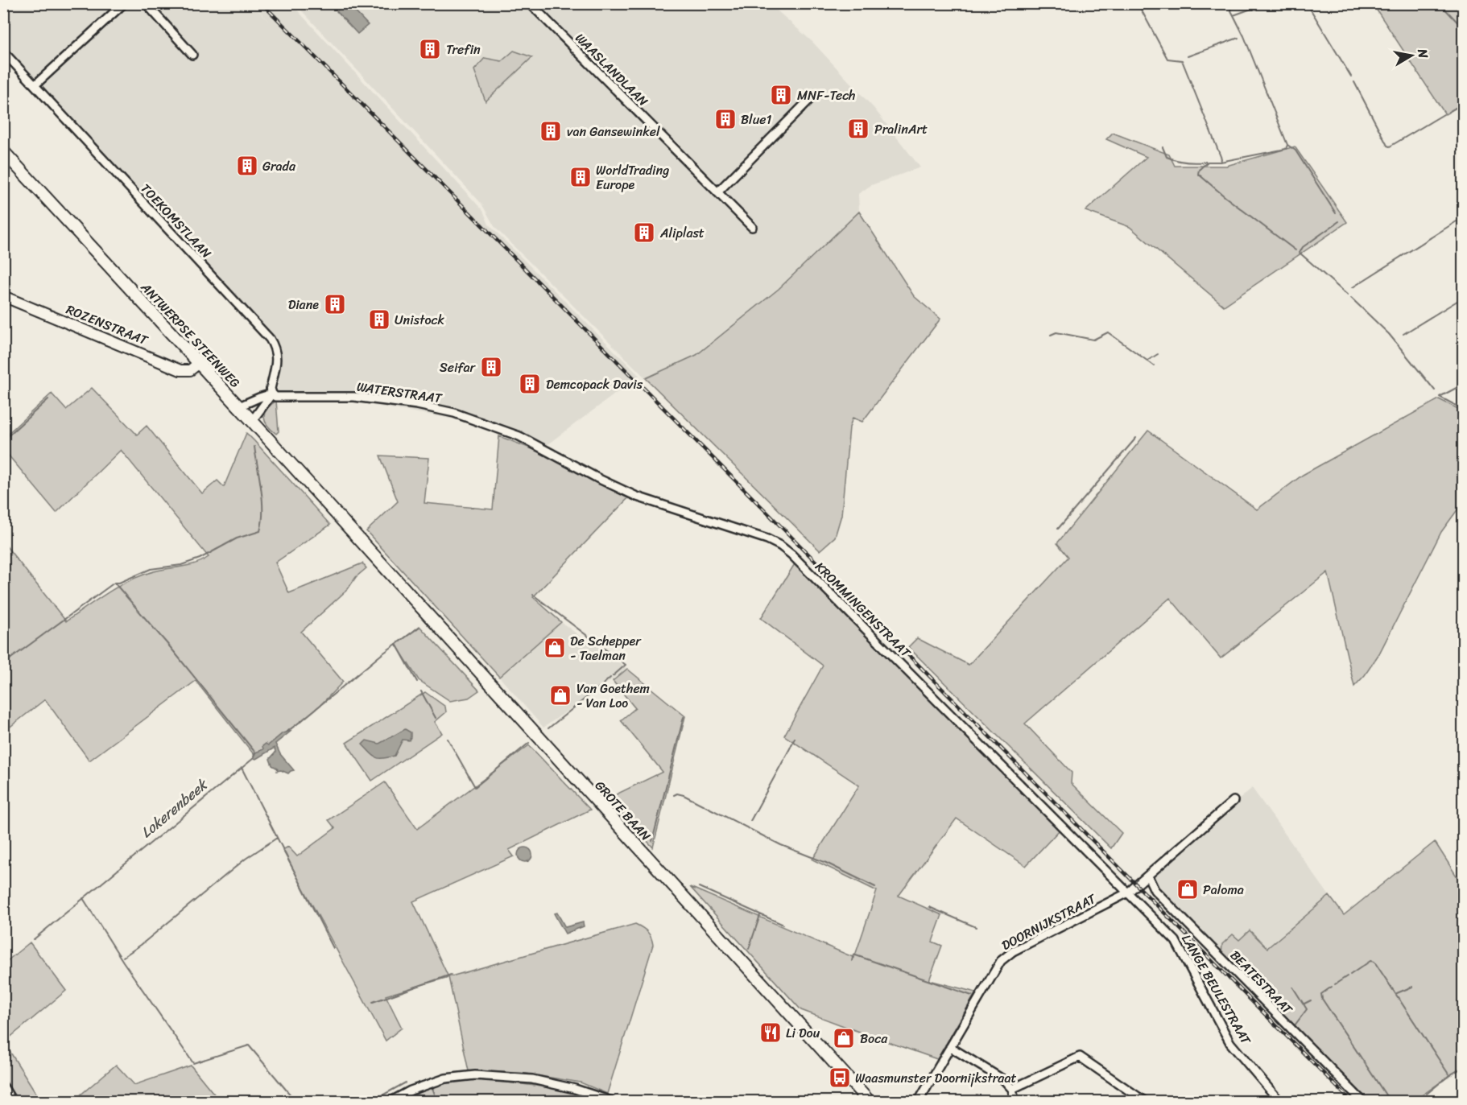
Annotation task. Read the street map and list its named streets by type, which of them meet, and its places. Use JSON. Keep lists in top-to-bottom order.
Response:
{
  "streets": {
    "main road": ["ANTWERPSE STEENWEG", "GROTE BAAN"],
    "street": [
      "WAASLANDLAAN",
      "TOEKOMSTLAAN",
      "ROZENSTRAAT",
      "WATERSTRAAT",
      "KROMMINGENSTRAAT",
      "DOORNIJKSTRAAT",
      "BEATESTRAAT",
      "LANGE BEULESTRAAT"
    ]
  },
  "crossings": [
    ["TOEKOMSTLAAN", "WATERSTRAAT"],
    ["ROZENSTRAAT", "ANTWERPSE STEENWEG"],
    ["ANTWERPSE STEENWEG", "GROTE BAAN"],
    ["WATERSTRAAT", "KROMMINGENSTRAAT"],
    ["KROMMINGENSTRAAT", "DOORNIJKSTRAAT"],
    ["KROMMINGENSTRAAT", "LANGE BEULESTRAAT"],
    ["DOORNIJKSTRAAT", "BEATESTRAAT"],
    ["DOORNIJKSTRAAT", "LANGE BEULESTRAAT"]
  ],
  "water": ["Lokerenbeek"],
  "places": {
    "building": [
      "Trefin",
      "MNF-Tech",
      "Blue1",
      "PralinArt",
      "van Gansewinkel",
      "Grada",
      "WorldTrading Europe",
      "Aliplast",
      "Diane",
      "Unistock",
      "Seifar",
      "Demcopack Davis"
    ],
    "shop": [
      "De Schepper - Taelman",
      "Van Goethem - Van Loo",
      "Paloma",
      "Boca"
    ],
    "restaurant": ["Li Dou"],
    "bus stop": ["Waasmunster Doornijkstraat"]
  },
  "north": "right"
}
